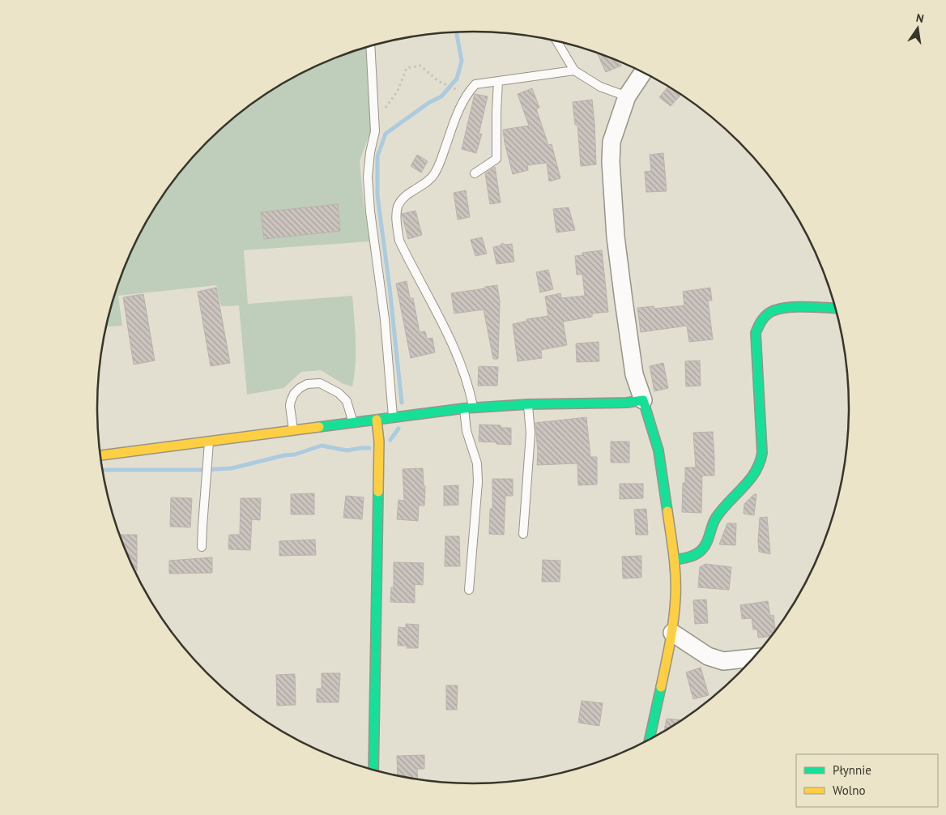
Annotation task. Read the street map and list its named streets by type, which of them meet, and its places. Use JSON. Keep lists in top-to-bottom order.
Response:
{
  "legend": ["Płynnie", "Wolno"],
  "north": "top"
}
